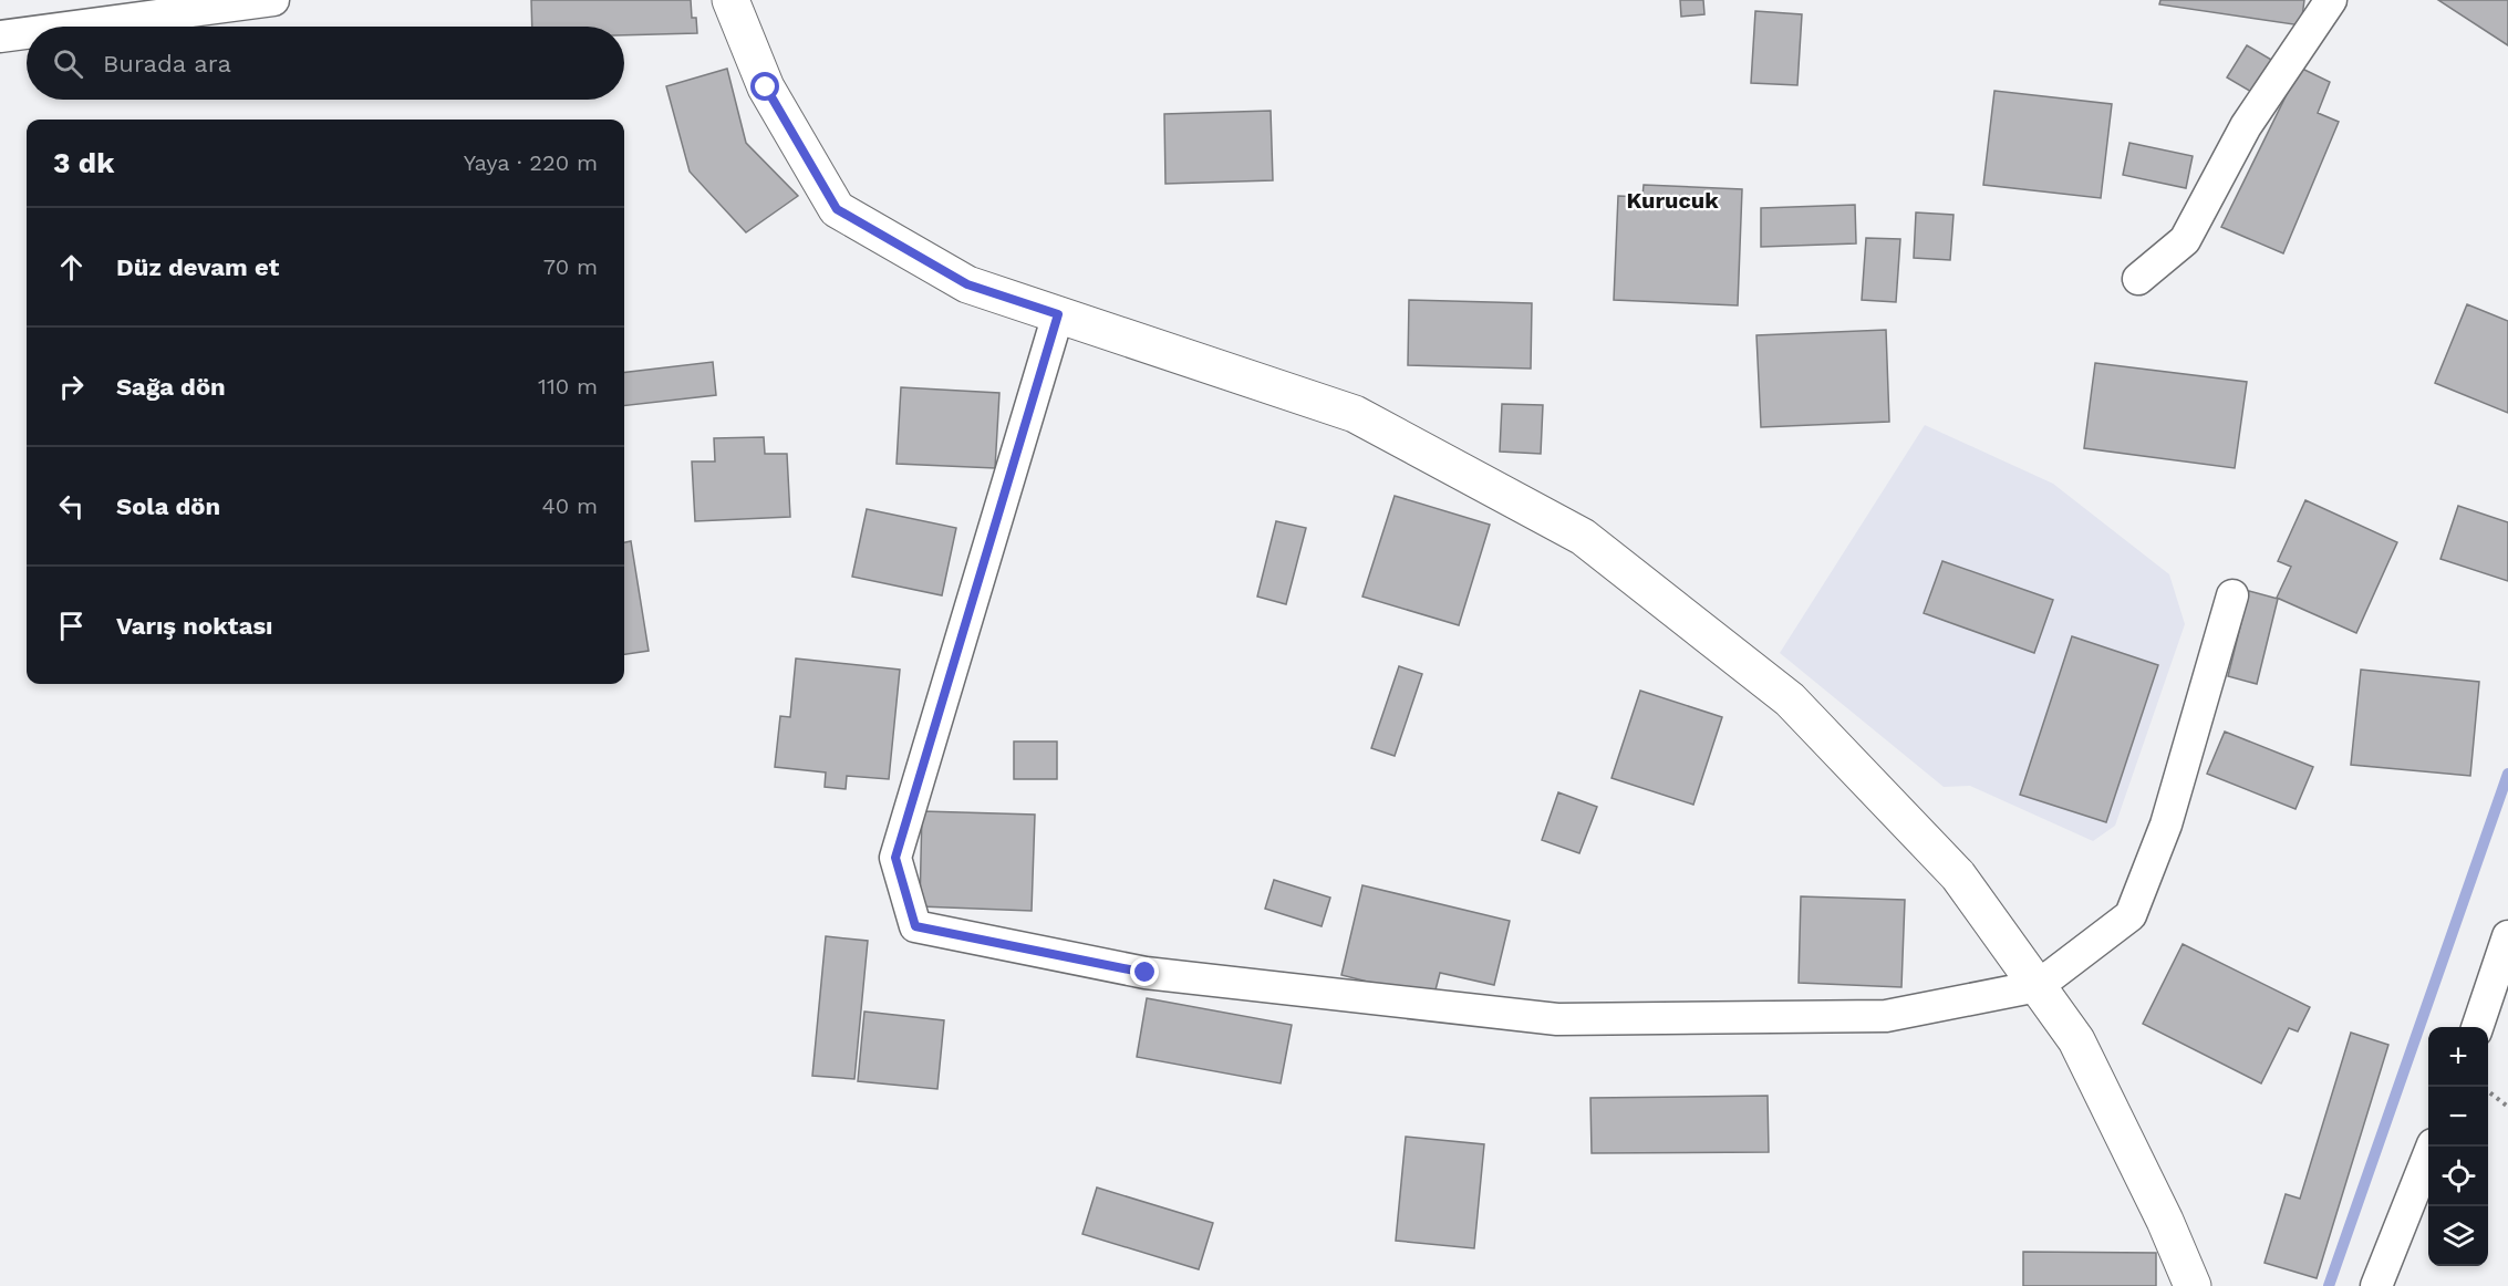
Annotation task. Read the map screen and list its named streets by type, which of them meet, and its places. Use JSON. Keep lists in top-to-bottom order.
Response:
{
  "districts": ["Kurucuk"],
  "page": {
    "search": "Burada ara",
    "heading": ["3 dk", "Yaya · 220 m"],
    "list": [
      ["Düz devam et", "70 m"],
      ["Sağa dön", "110 m"],
      ["Sola dön", "40 m"],
      "Varış noktası"
    ],
    "map_buttons": ["+", "−"]
  }
}
